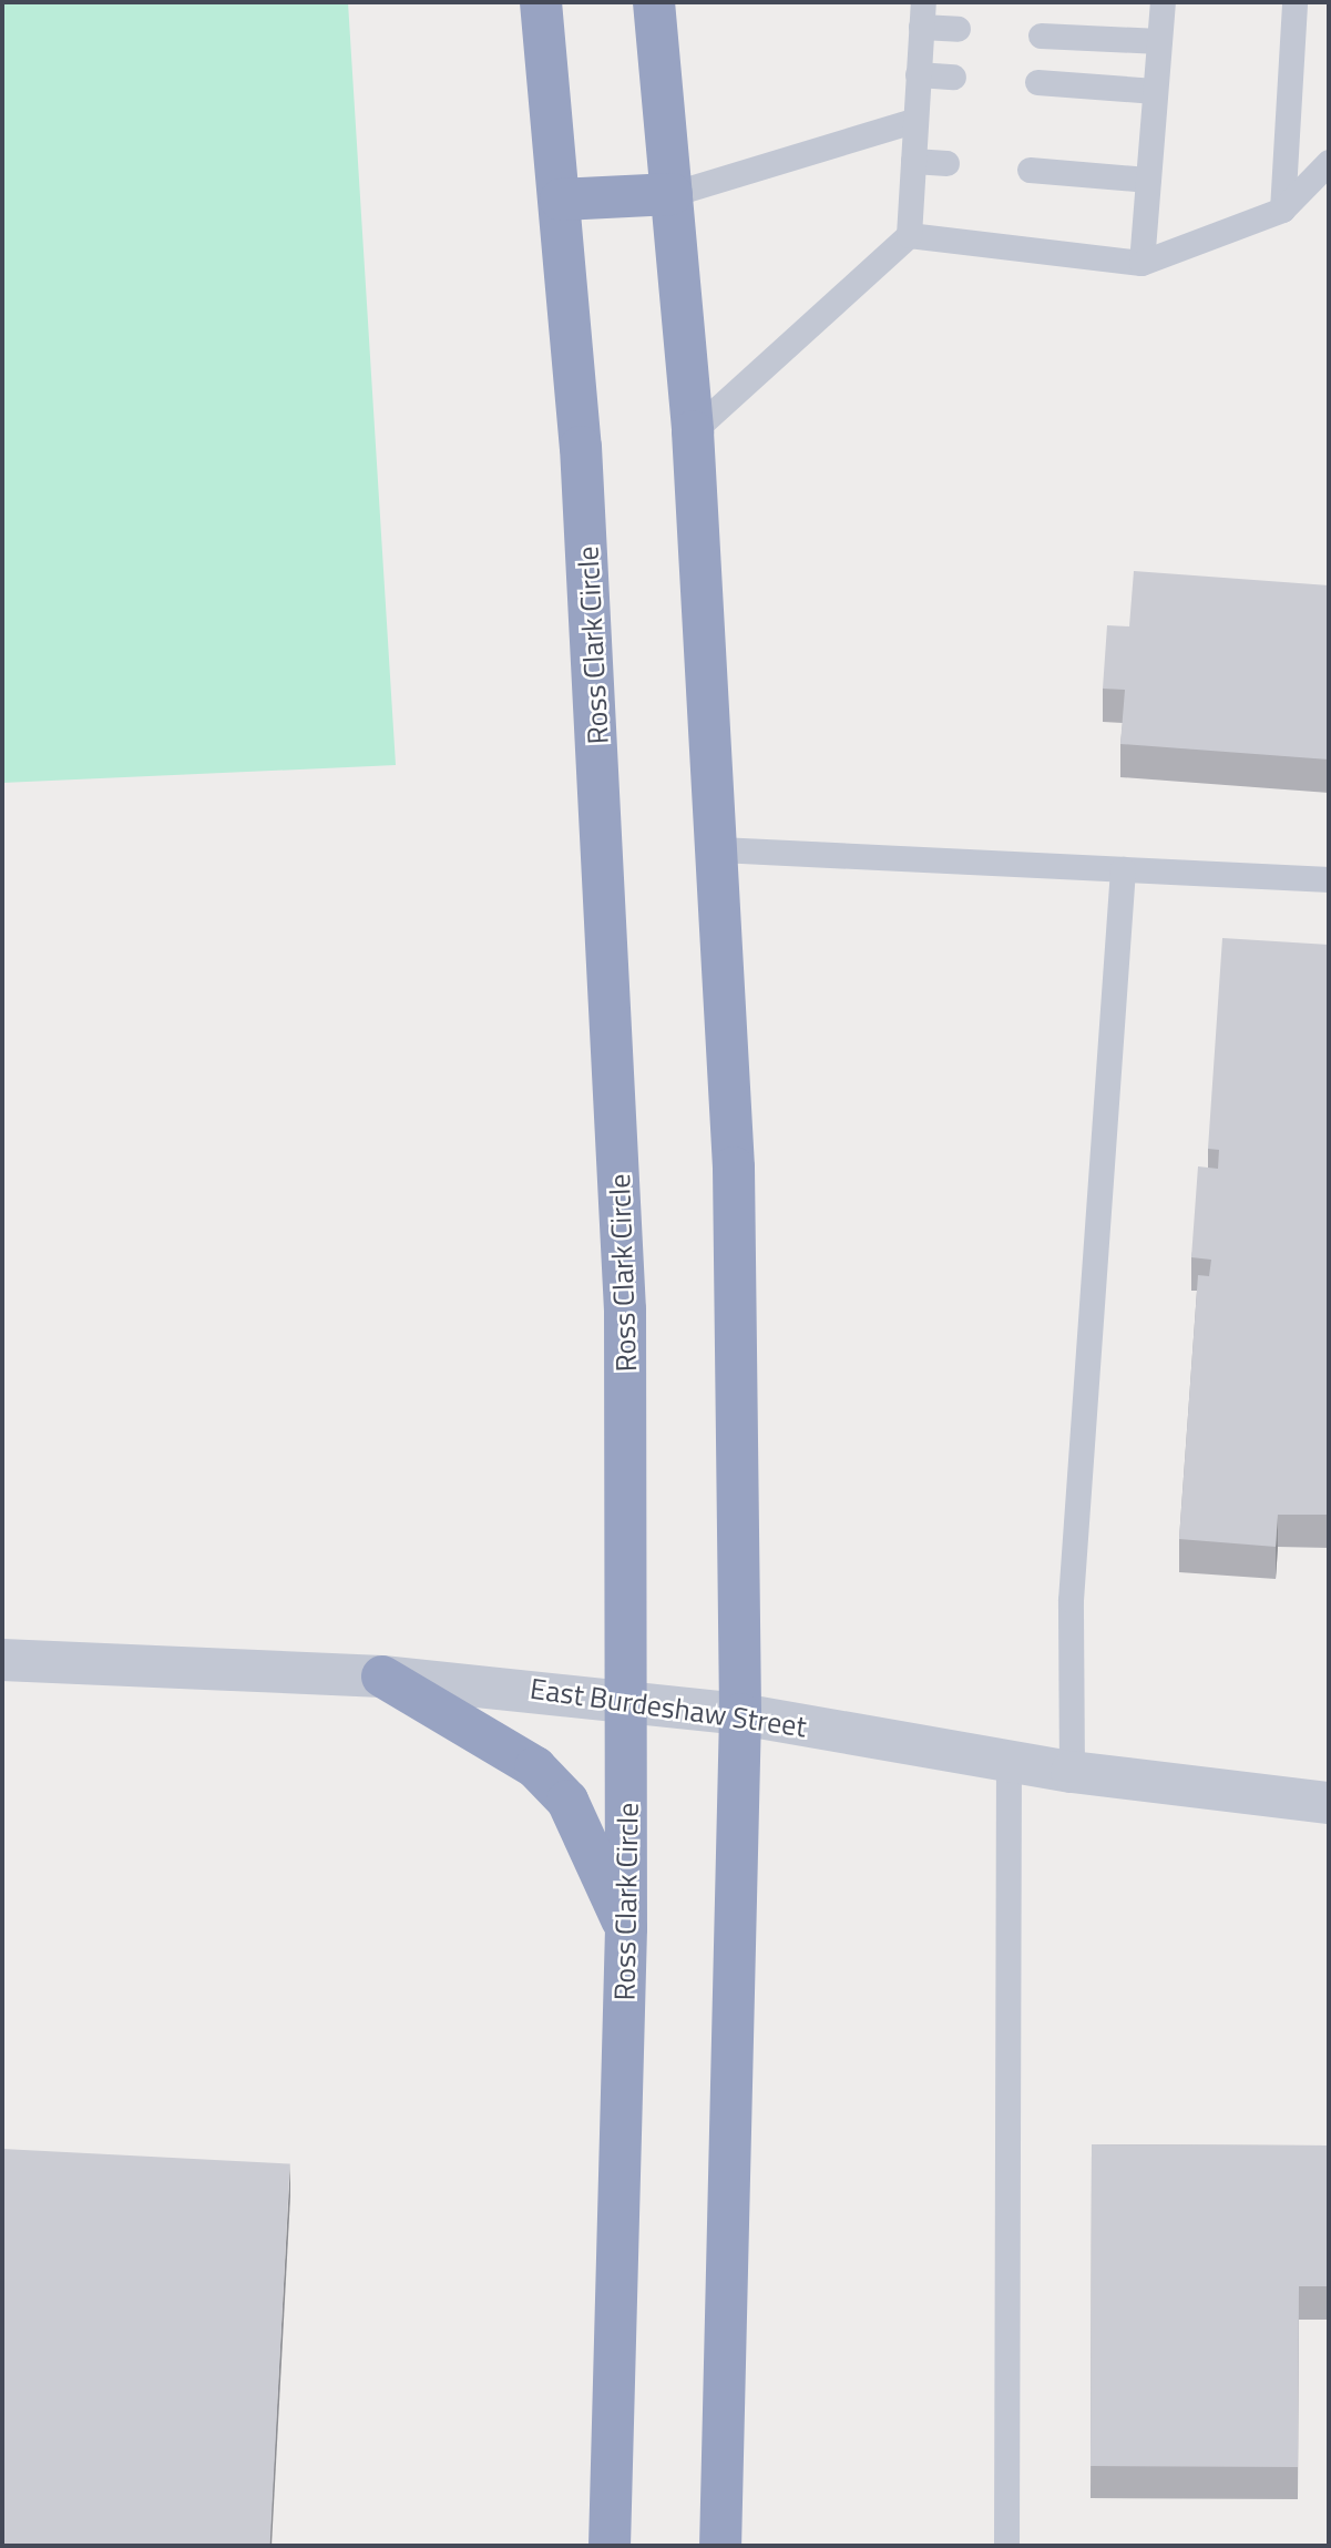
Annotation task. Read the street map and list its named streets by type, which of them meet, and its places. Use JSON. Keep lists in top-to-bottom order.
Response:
{
  "streets": {
    "highway": ["Ross Clark Circle"],
    "street": ["East Burdeshaw Street"]
  },
  "crossings": [
    ["Ross Clark Circle", "East Burdeshaw Street"]
  ]
}
